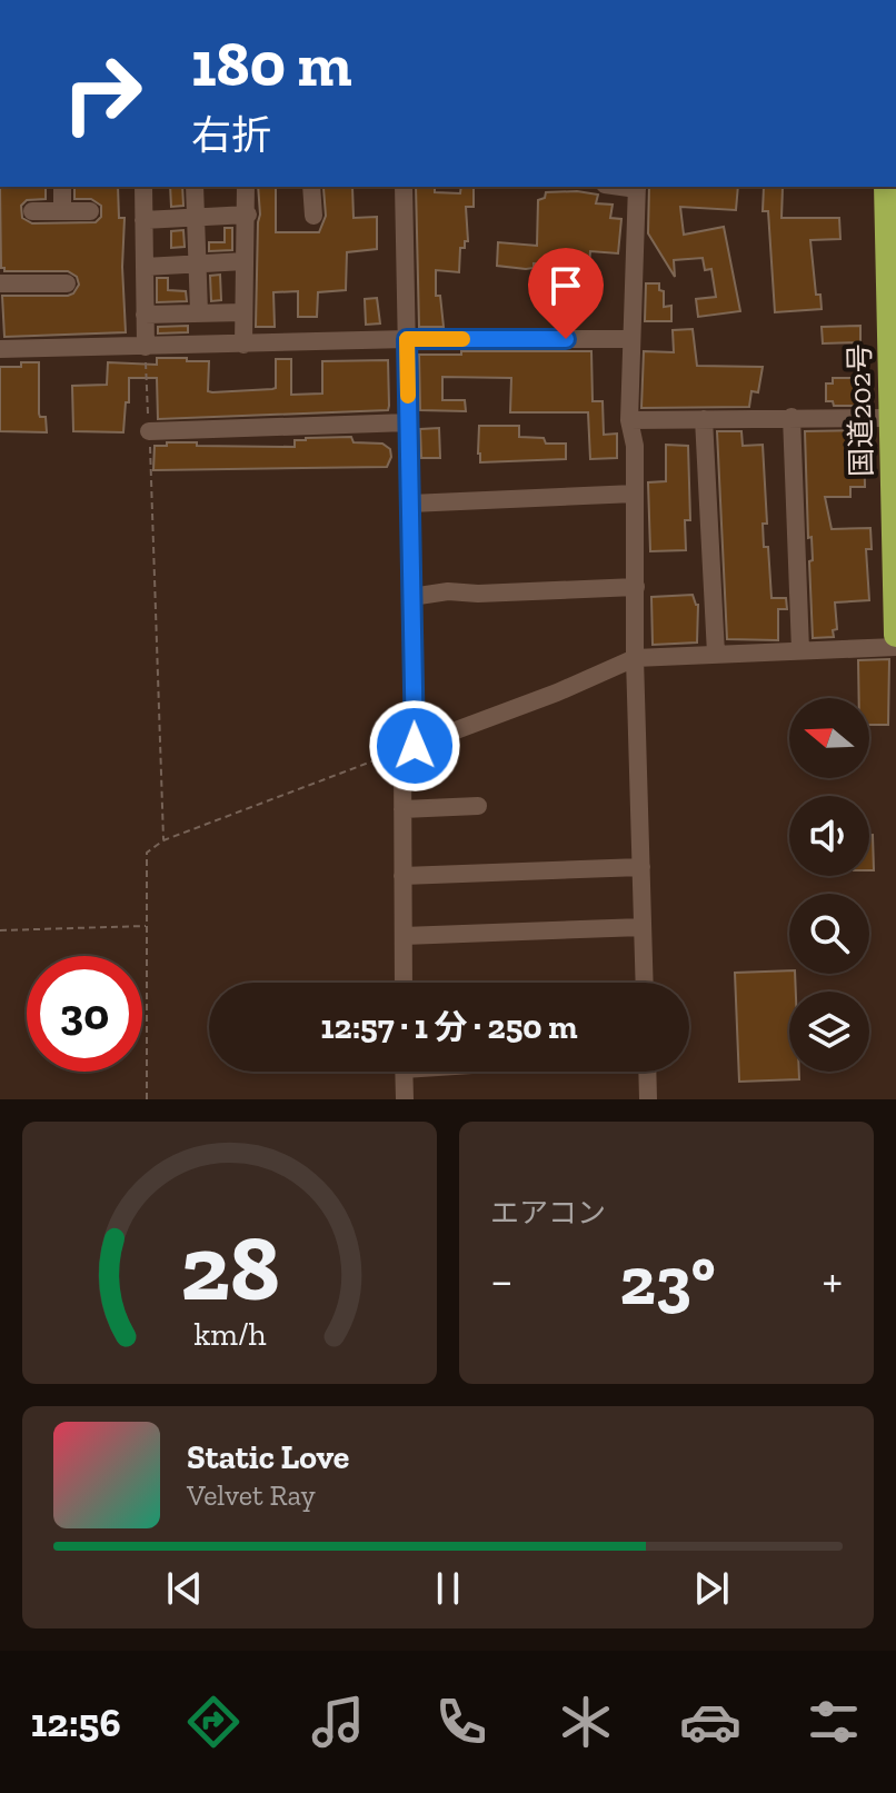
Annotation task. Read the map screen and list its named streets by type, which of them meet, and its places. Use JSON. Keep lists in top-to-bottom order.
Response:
{
  "streets": {
    "highway": ["国道202号"]
  },
  "north": "left",
  "page": {
    "turn": ["180 m", "右折"],
    "limit": "30",
    "trip": "12:57 · 1 分 · 250 m",
    "tile": "エアコン",
    "heat": ["−", "23°", "+"],
    "song": ["Static Love", "Velvet Ray"],
    "tabs": "12:56",
    "gauge": ["28", "km/h"]
  }
}
